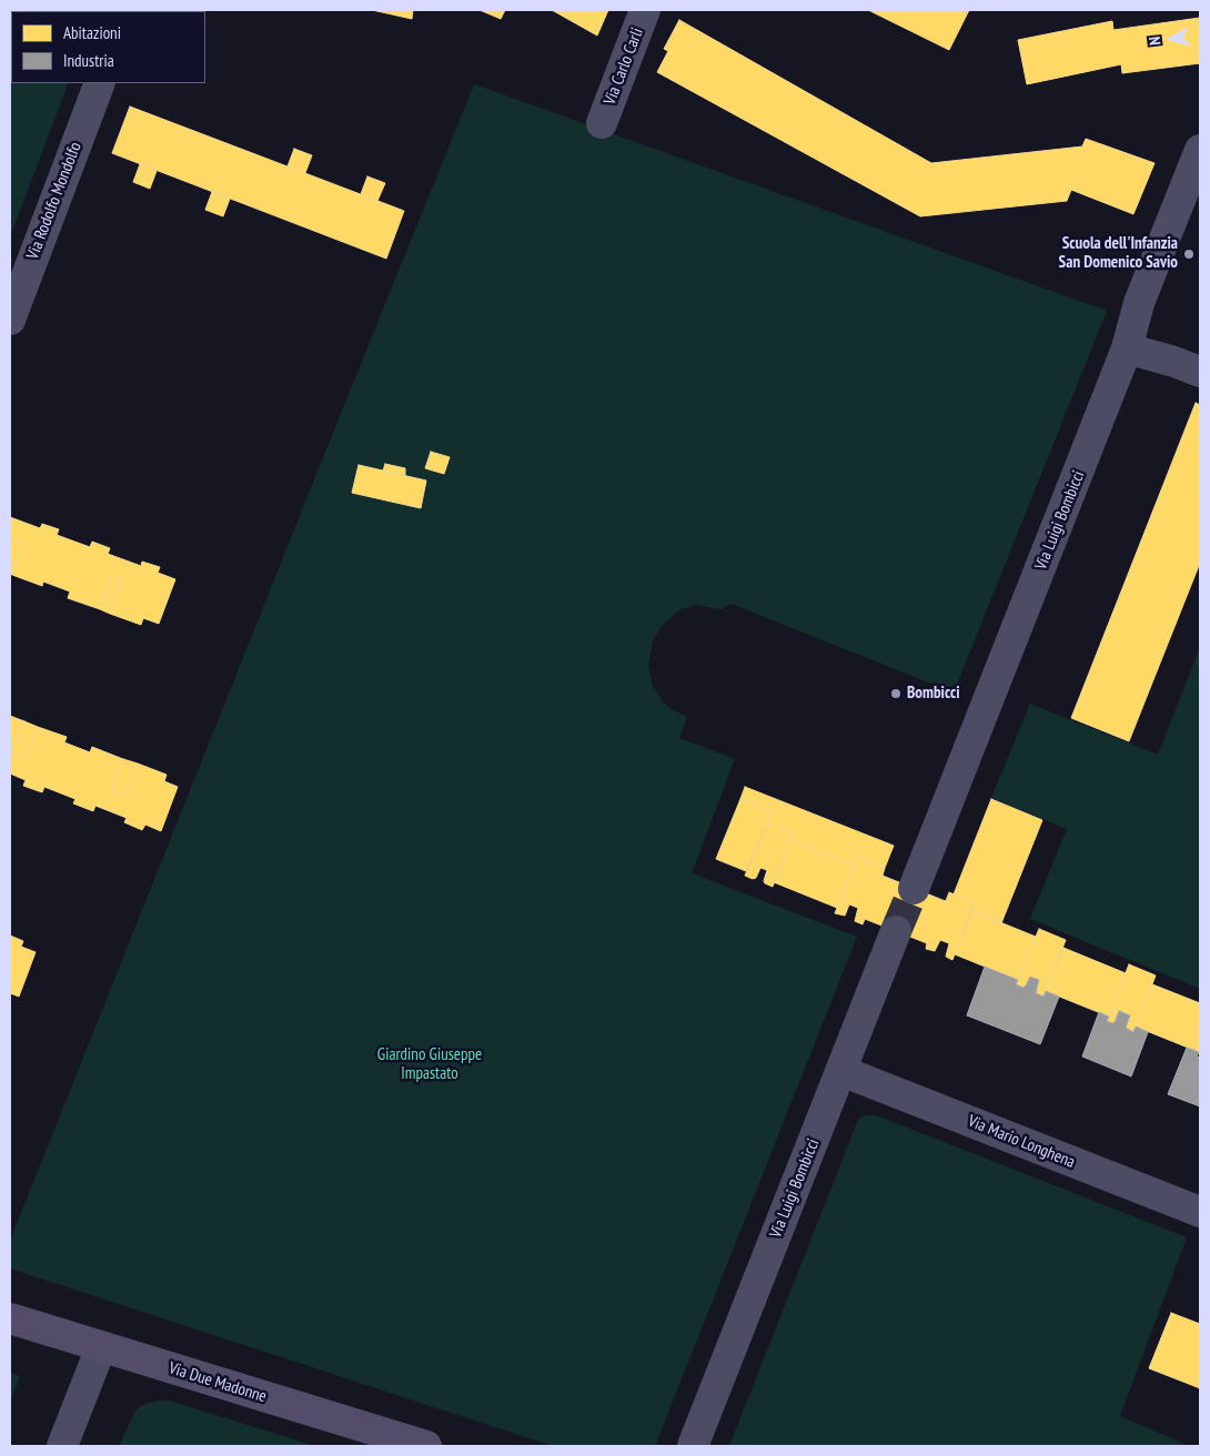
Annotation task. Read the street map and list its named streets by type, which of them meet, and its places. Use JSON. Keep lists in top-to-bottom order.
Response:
{
  "streets": {
    "main road": ["Via Due Madonne"],
    "street": [
      "Via Carlo Carli",
      "Via Rodolfo Mondolfo",
      "Via Luigi Bombicci",
      "Via Mario Longhena"
    ]
  },
  "crossings": [
    ["Via Luigi Bombicci", "Via Mario Longhena"]
  ],
  "parks": ["Giardino Giuseppe Impastato"],
  "places": ["Scuola dell'Infanzia San Domenico Savio", "Bombicci"],
  "legend": ["Abitazioni", "Industria"],
  "north": "left"
}
